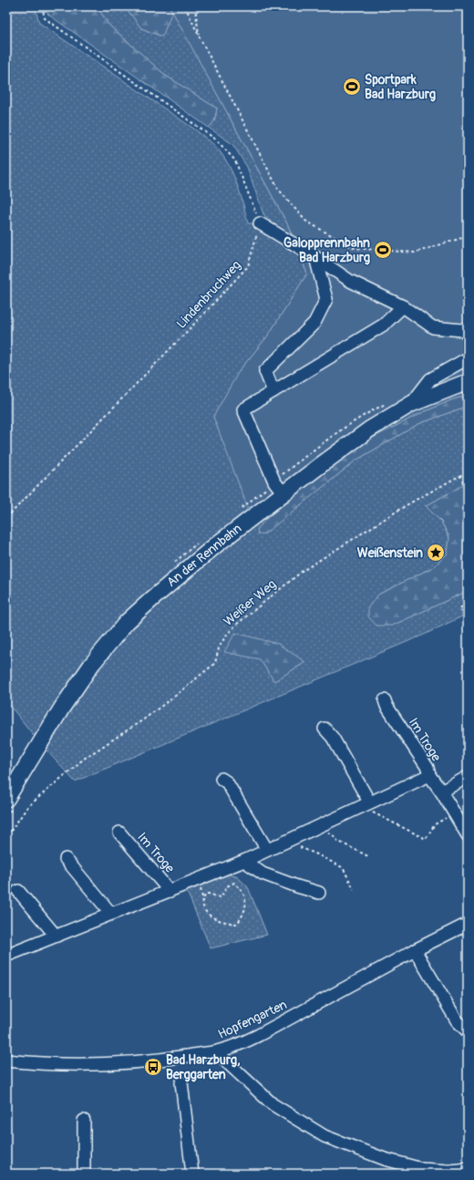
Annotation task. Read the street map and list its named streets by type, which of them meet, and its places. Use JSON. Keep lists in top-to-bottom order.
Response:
{
  "streets": {
    "main road": ["An der Rennbahn"],
    "street": ["Im Troge", "Hopfengarten"],
    "path": ["Lindenbruchweg", "Weißer Weg"]
  },
  "places": {
    "sports": ["Sportpark Bad Harzburg", "Galopprennbahn Bad Harzburg"],
    "place": ["Weißenstein"],
    "bus stop": ["Bad Harzburg, Berggarten"]
  }
}
